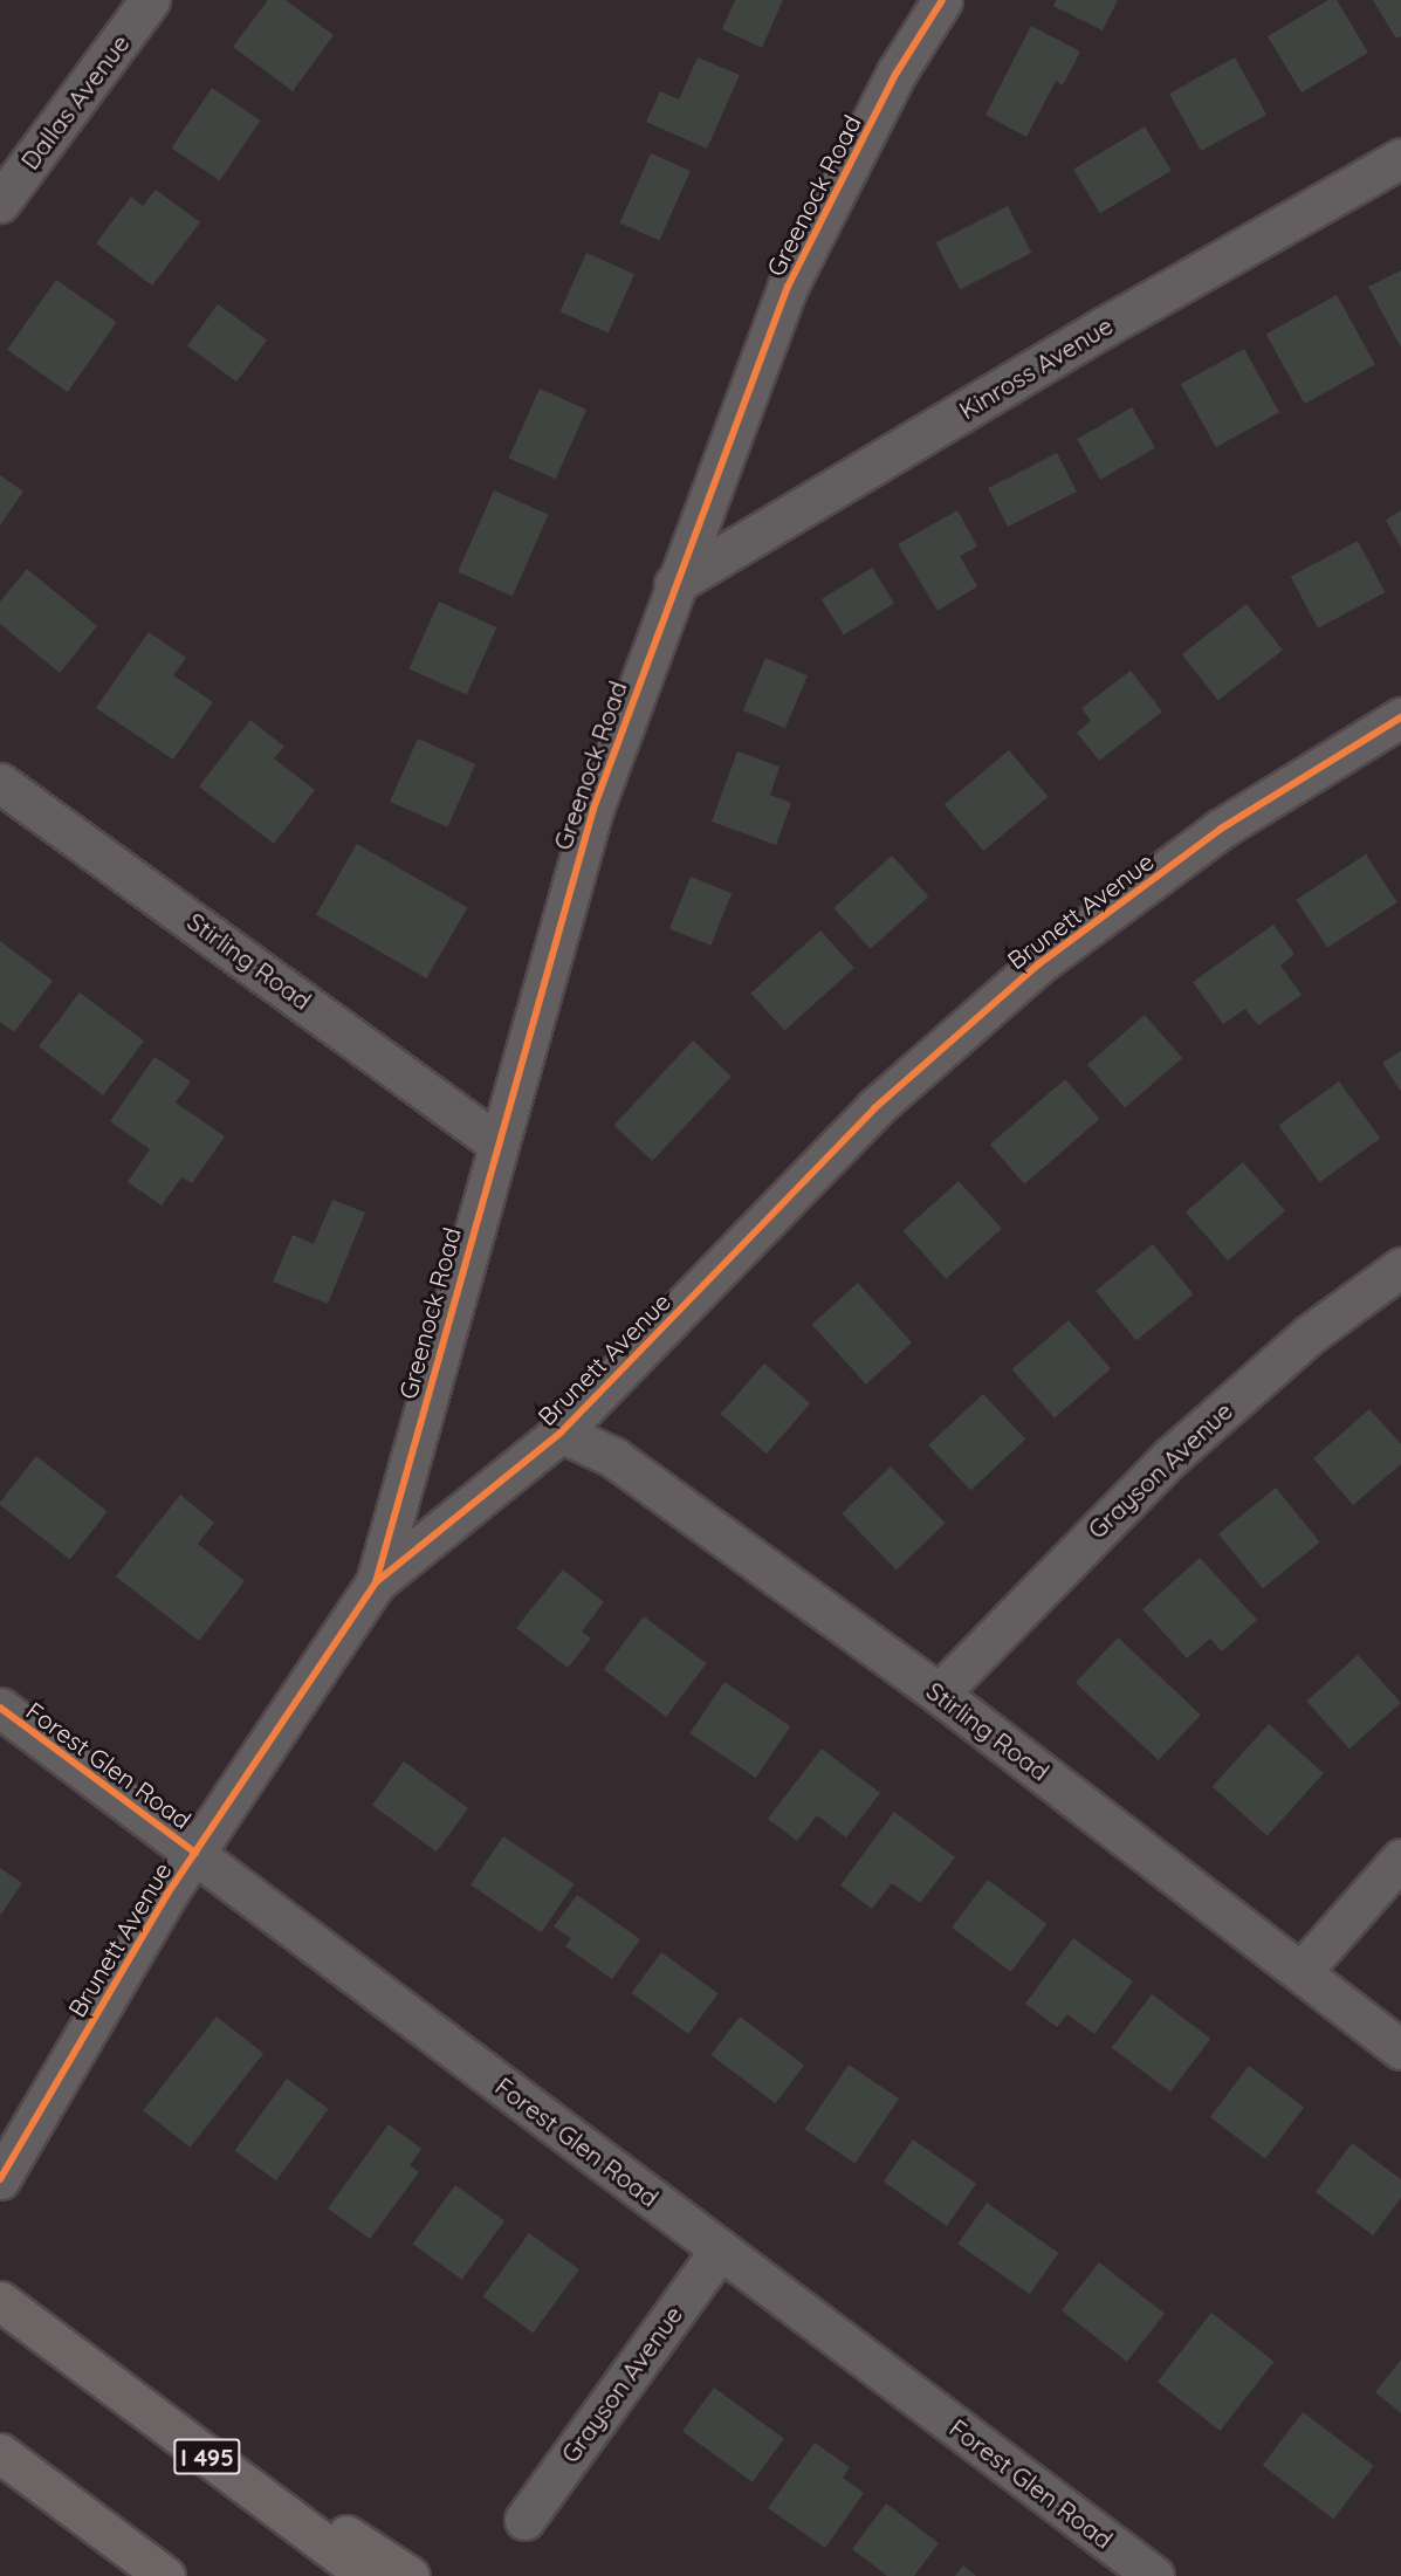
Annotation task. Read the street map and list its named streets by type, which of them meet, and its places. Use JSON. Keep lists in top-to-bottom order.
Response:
{
  "streets": {
    "highway": ["I 495"],
    "street": [
      "Dallas Avenue",
      "Greenock Road",
      "Kinross Avenue",
      "Brunett Avenue",
      "Stirling Road",
      "Grayson Avenue",
      "Forest Glen Road"
    ]
  },
  "crossings": [
    ["Greenock Road", "Kinross Avenue"],
    ["Greenock Road", "Brunett Avenue"],
    ["Greenock Road", "Stirling Road"],
    ["Brunett Avenue", "Stirling Road"],
    ["Brunett Avenue", "Forest Glen Road"],
    ["Stirling Road", "Grayson Avenue"],
    ["Grayson Avenue", "Forest Glen Road"]
  ]
}
